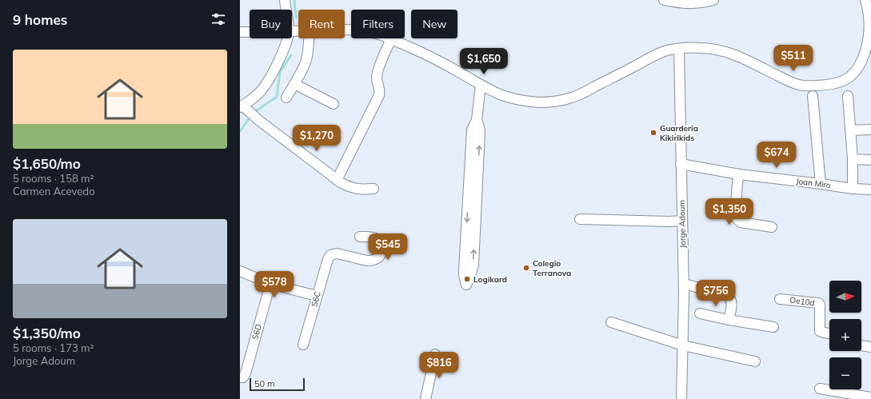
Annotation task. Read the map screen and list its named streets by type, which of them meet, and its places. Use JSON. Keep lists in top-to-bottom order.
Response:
{
  "streets": {
    "street": [
      "Joan Miro",
      "Jorge Adoum",
      "S6C",
      "Oe10d",
      "S6D"
    ]
  },
  "crossings": [
    ["Joan Miro", "Jorge Adoum"]
  ],
  "places": ["Guarderia Kikirikids", "Colegio Terranova", "Logikard"],
  "scale_bar": "50 m",
  "north": "right",
  "page": {
    "heading": "9 homes",
    "chip": [
      "Buy",
      "Rent",
      "Filters",
      "New"
    ],
    "list": [
      {
        "name": "$1,650/mo",
        "note": "5 rooms · 158 m² · Carmen Acevedo"
      },
      {
        "name": "$1,350/mo",
        "note": "5 rooms · 173 m² · Jorge Adoum"
      }
    ],
    "price": [
      "$511",
      "$1,650",
      "$1,270",
      "$674",
      "$1,350",
      "$545",
      "$578",
      "$756",
      "$816"
    ],
    "map_buttons": ["+", "−"],
    "scale": "50 m"
  }
}
